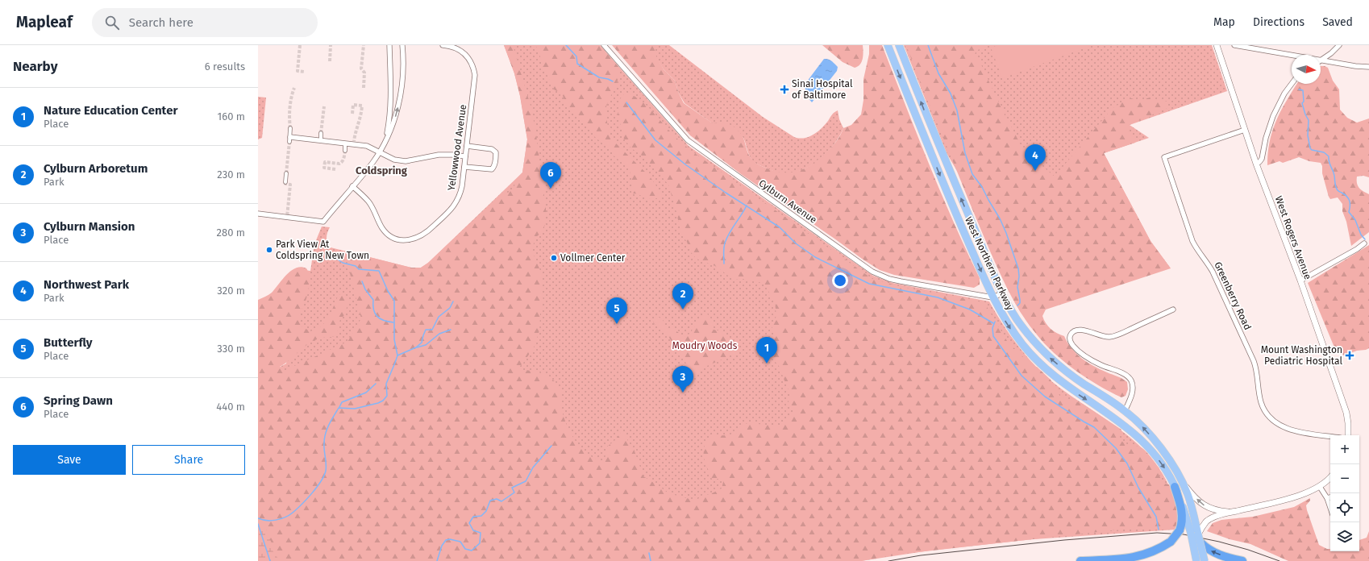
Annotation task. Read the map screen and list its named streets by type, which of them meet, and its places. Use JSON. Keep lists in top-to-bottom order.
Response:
{
  "streets": {
    "main road": ["West Northern Parkway"],
    "street": [
      "Yellowwood Avenue",
      "Cylburn Avenue",
      "West Rogers Avenue",
      "Greenberry Road"
    ]
  },
  "crossings": [
    ["Cylburn Avenue", "West Northern Parkway"],
    ["West Rogers Avenue", "Greenberry Road"]
  ],
  "districts": ["Coldspring"],
  "parks": ["Moudry Woods"],
  "places": {
    "health": ["Sinai Hospital of Baltimore", "Mount Washington Pediatric Hospital"],
    "other": ["Park View At Coldspring New Town", "Vollmer Center"]
  },
  "north": "right",
  "page": {
    "header": "Mapleaf",
    "search": "Search here",
    "nav": ["Map", "Directions", "Saved"],
    "heading": ["Nearby", "6 results"],
    "list": [
      {
        "mark": "1",
        "name": "Nature Education Center",
        "note": "Place",
        "value": "160 m"
      },
      {
        "mark": "2",
        "name": "Cylburn Arboretum",
        "note": "Park",
        "value": "230 m"
      },
      {
        "mark": "3",
        "name": "Cylburn Mansion",
        "note": "Place",
        "value": "280 m"
      },
      {
        "mark": "4",
        "name": "Northwest Park",
        "note": "Park",
        "value": "320 m"
      },
      {
        "mark": "5",
        "name": "Butterfly",
        "note": "Place",
        "value": "330 m"
      },
      {
        "mark": "6",
        "name": "Spring Dawn",
        "note": "Place",
        "value": "440 m"
      }
    ],
    "pins": [
      "4",
      "6",
      "2",
      "5",
      "1",
      "3"
    ],
    "buttons": ["Save", "Share"],
    "map_buttons": ["+", "−"]
  }
}
